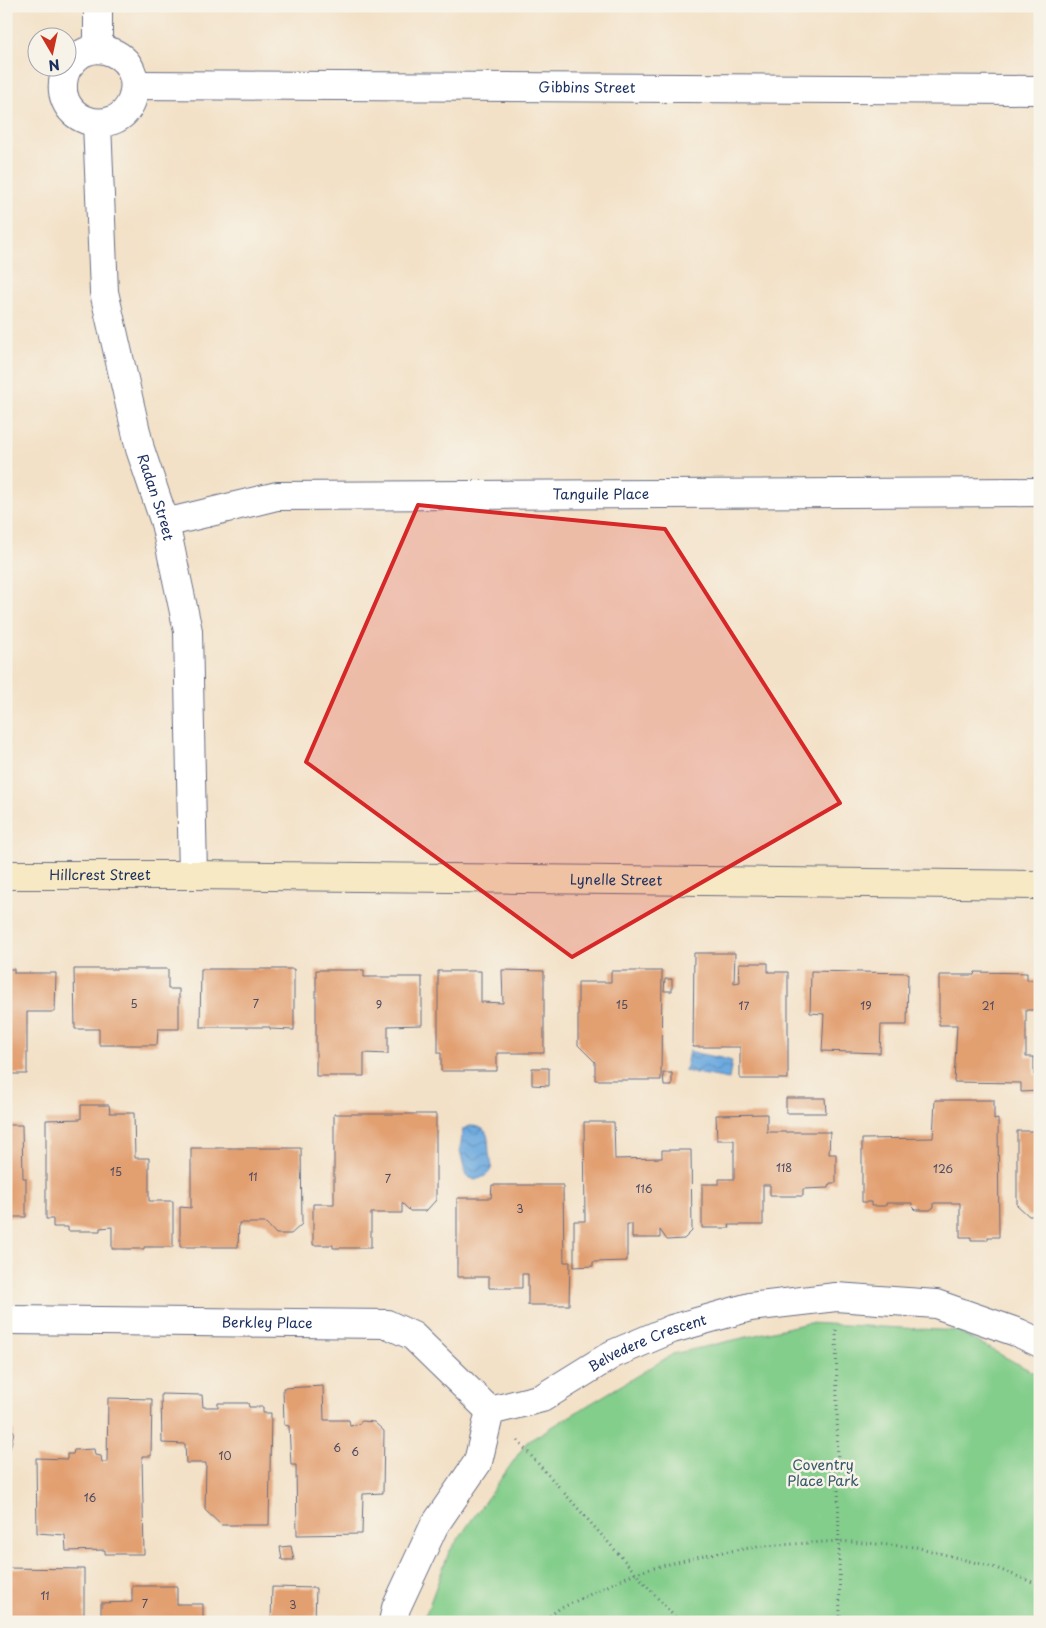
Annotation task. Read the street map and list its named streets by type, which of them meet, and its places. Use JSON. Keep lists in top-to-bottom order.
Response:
{
  "streets": {
    "street": [
      "Gibbins Street",
      "Tanguile Place",
      "Radan Street",
      "Hillcrest Street",
      "Lynelle Street",
      "Berkley Place",
      "Belvedere Crescent"
    ]
  },
  "crossings": [
    ["Tanguile Place", "Radan Street"],
    ["Radan Street", "Hillcrest Street"],
    ["Radan Street", "Lynelle Street"],
    ["Hillcrest Street", "Lynelle Street"],
    ["Berkley Place", "Belvedere Crescent"]
  ],
  "parks": ["Coventry Place Park"],
  "house_numbers": [
    "5",
    "7",
    "9",
    "15",
    "17",
    "19",
    "21",
    "118",
    "126",
    "15",
    "11",
    "7",
    "116",
    "3",
    "6",
    "6",
    "10",
    "16",
    "11",
    "7",
    "3"
  ],
  "north": "bottom"
}
